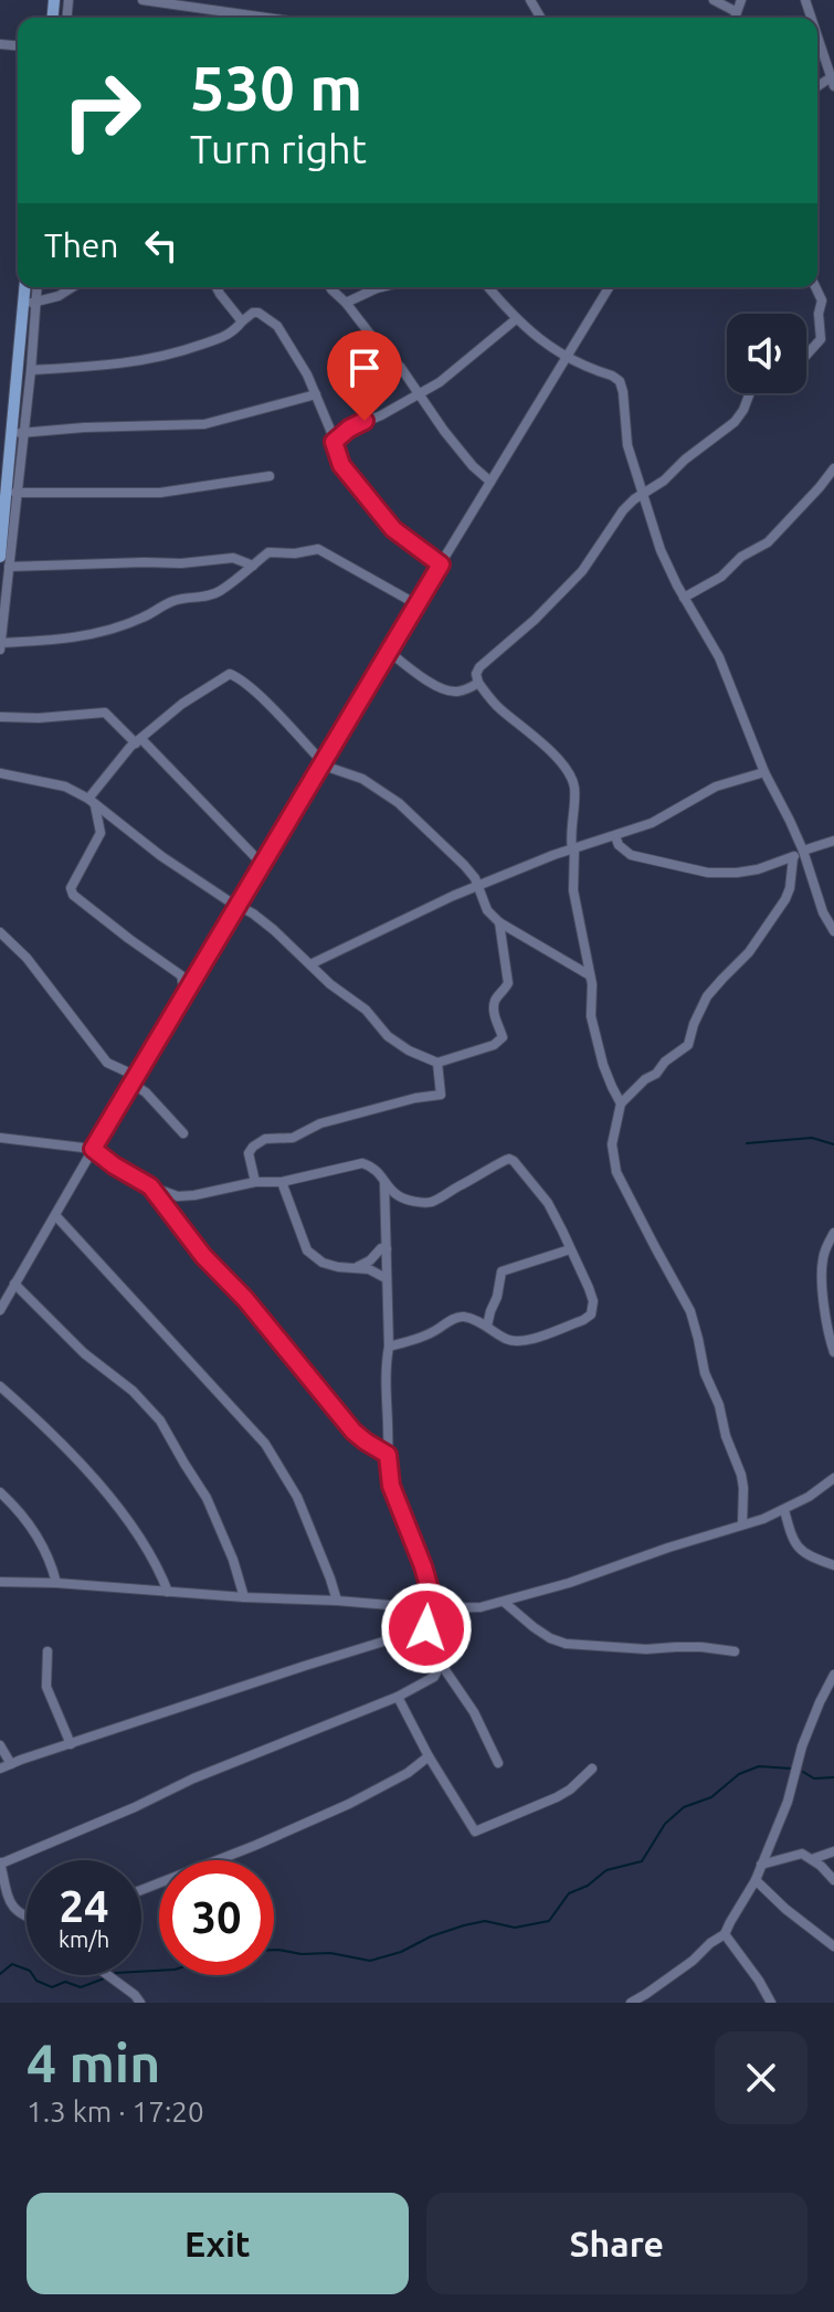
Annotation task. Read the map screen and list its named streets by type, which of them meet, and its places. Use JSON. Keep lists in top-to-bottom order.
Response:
{
  "page": {
    "turn": ["530 m", "Turn right"],
    "then": "Then",
    "speed": "24 km/h",
    "limit": "30",
    "heading": ["4 min", "1.3 km · 17:20"],
    "buttons": ["Exit", "Share"]
  }
}
